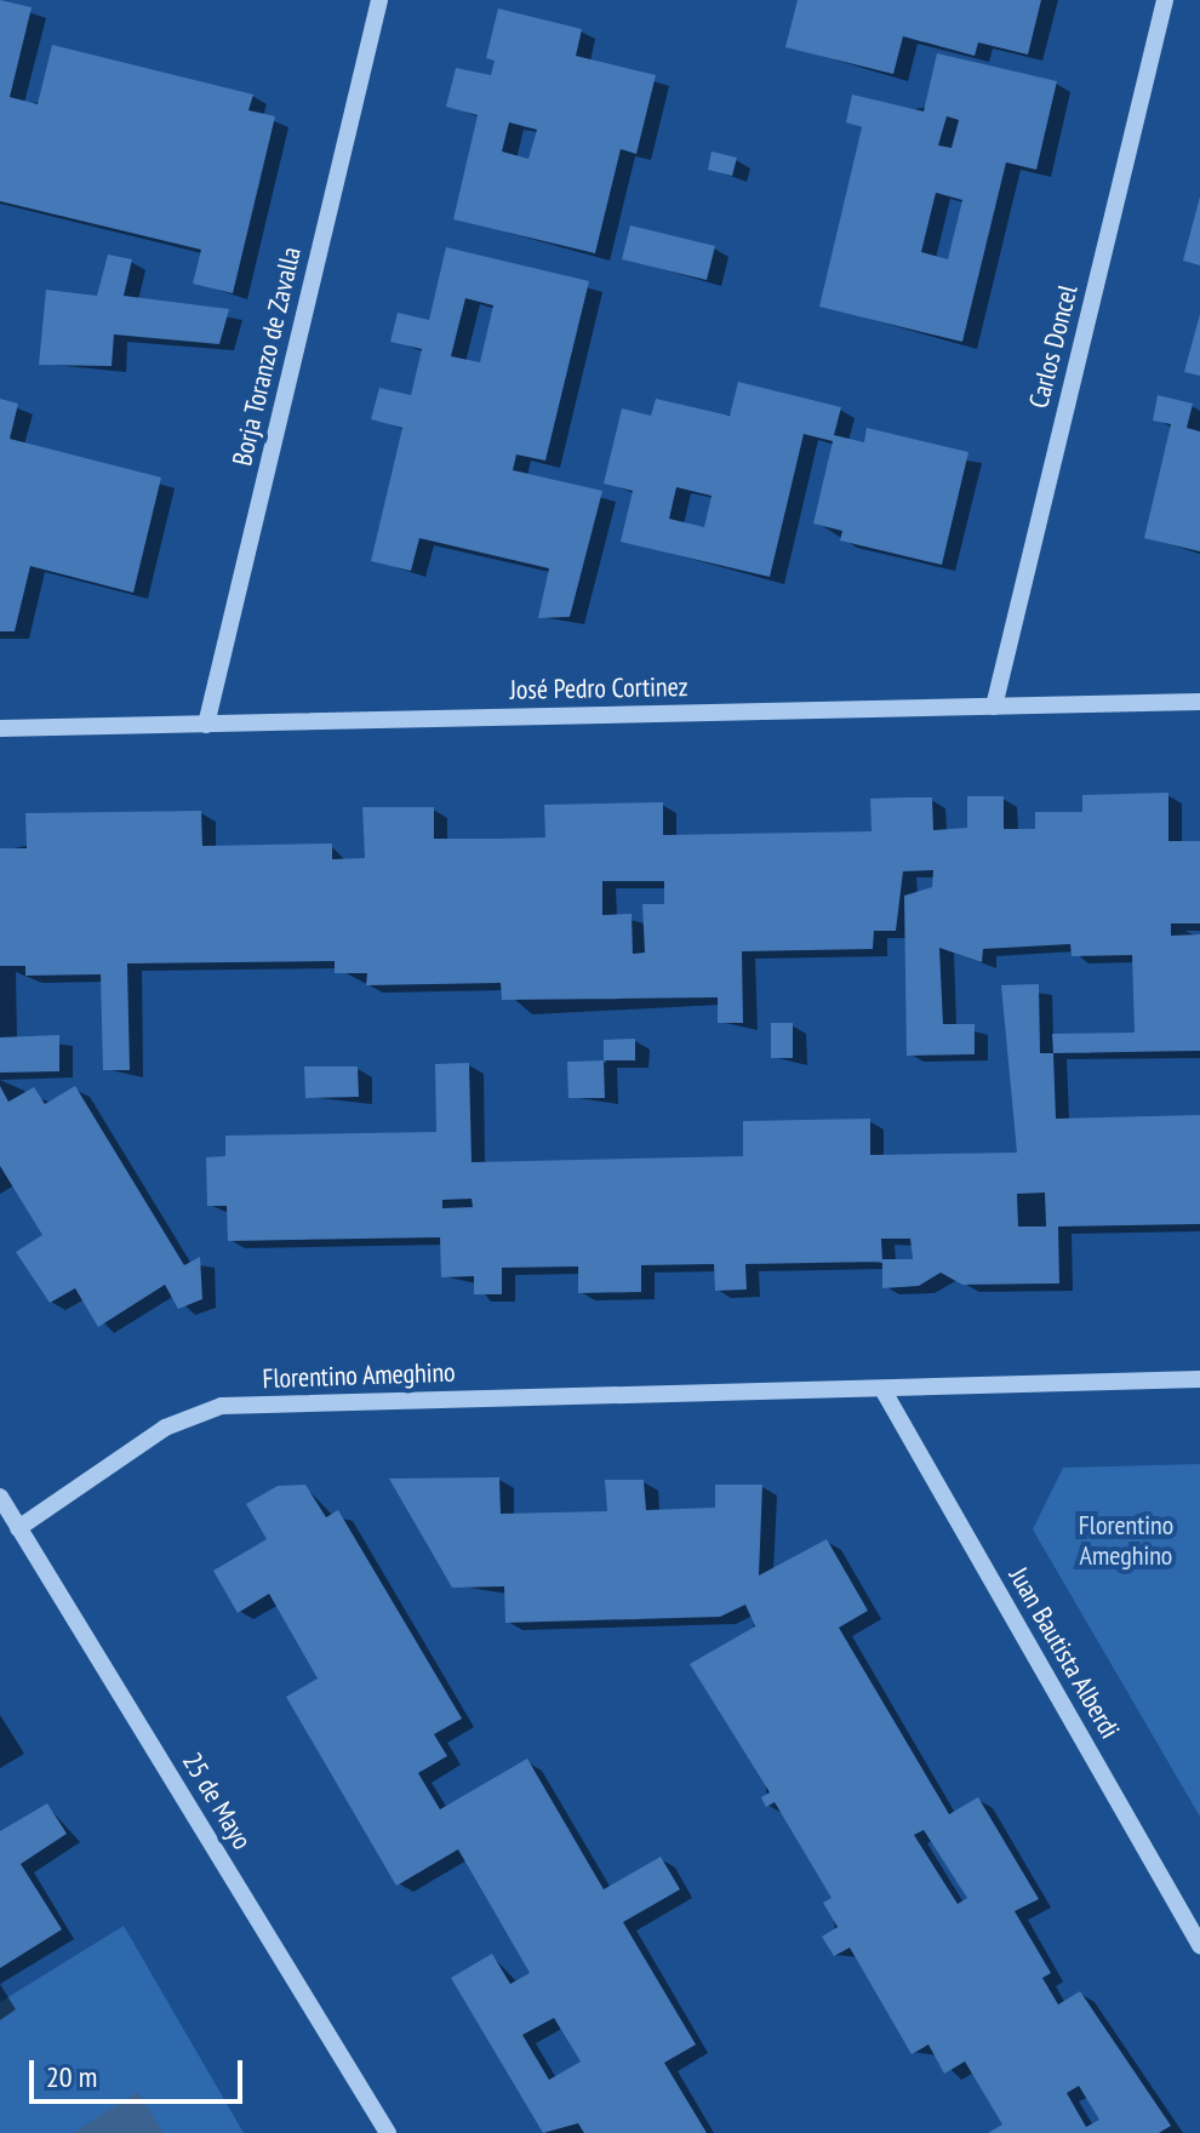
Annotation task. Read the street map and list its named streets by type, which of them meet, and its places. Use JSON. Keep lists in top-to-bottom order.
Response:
{
  "streets": {
    "street": [
      "Carlos Doncel",
      "Borja Toranzo de Zavalla",
      "José Pedro Cortinez",
      "Florentino Ameghino",
      "Juan Bautista Alberdi",
      "25 de Mayo"
    ]
  },
  "crossings": [
    ["Carlos Doncel", "José Pedro Cortinez"],
    ["Borja Toranzo de Zavalla", "José Pedro Cortinez"],
    ["Florentino Ameghino", "Juan Bautista Alberdi"],
    ["Florentino Ameghino", "25 de Mayo"]
  ],
  "parks": ["Florentino Ameghino"],
  "scale_bar": "20 m"
}
